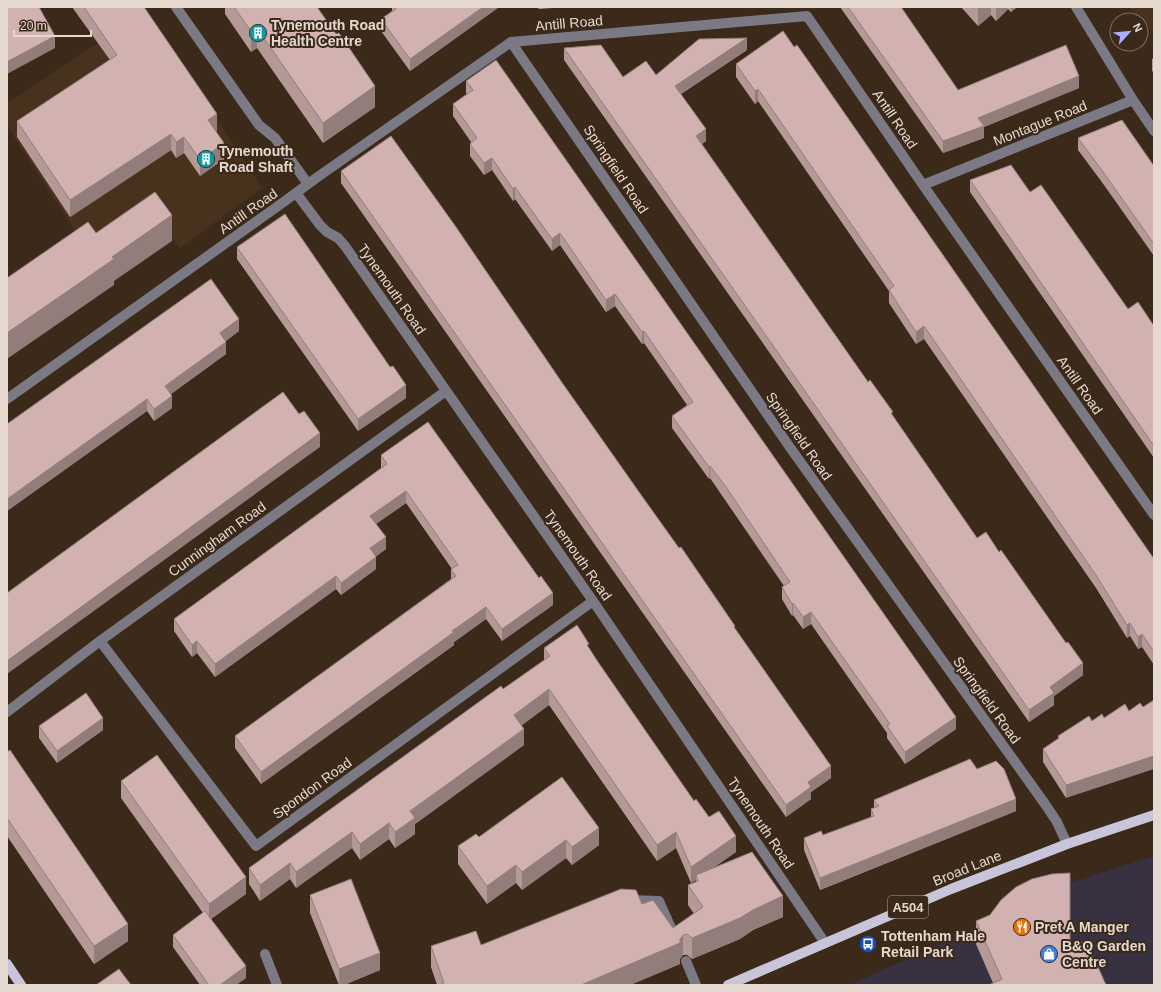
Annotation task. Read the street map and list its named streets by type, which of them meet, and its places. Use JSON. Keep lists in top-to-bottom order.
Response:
{
  "streets": {
    "main road": ["Broad Lane", "A504"],
    "street": [
      "Antill Road",
      "Montague Road",
      "Springfield Road",
      "Tynemouth Road",
      "Cunningham Road",
      "Spondon Road"
    ]
  },
  "crossings": [
    ["Antill Road", "Montague Road"],
    ["Antill Road", "Springfield Road"],
    ["Antill Road", "Tynemouth Road"],
    ["Springfield Road", "Broad Lane"],
    ["Tynemouth Road", "Cunningham Road"],
    ["Tynemouth Road", "Spondon Road"],
    ["Tynemouth Road", "Broad Lane"],
    ["Cunningham Road", "Spondon Road"]
  ],
  "places": {
    "building": ["Tynemouth Road Health Centre", "Tynemouth Road Shaft"],
    "restaurant": ["Pret A Manger"],
    "bus stop": ["Tottenham Hale Retail Park"],
    "shop": ["B&Q Garden Centre"]
  },
  "scale_bar": "20 m",
  "north": "top right"
}
